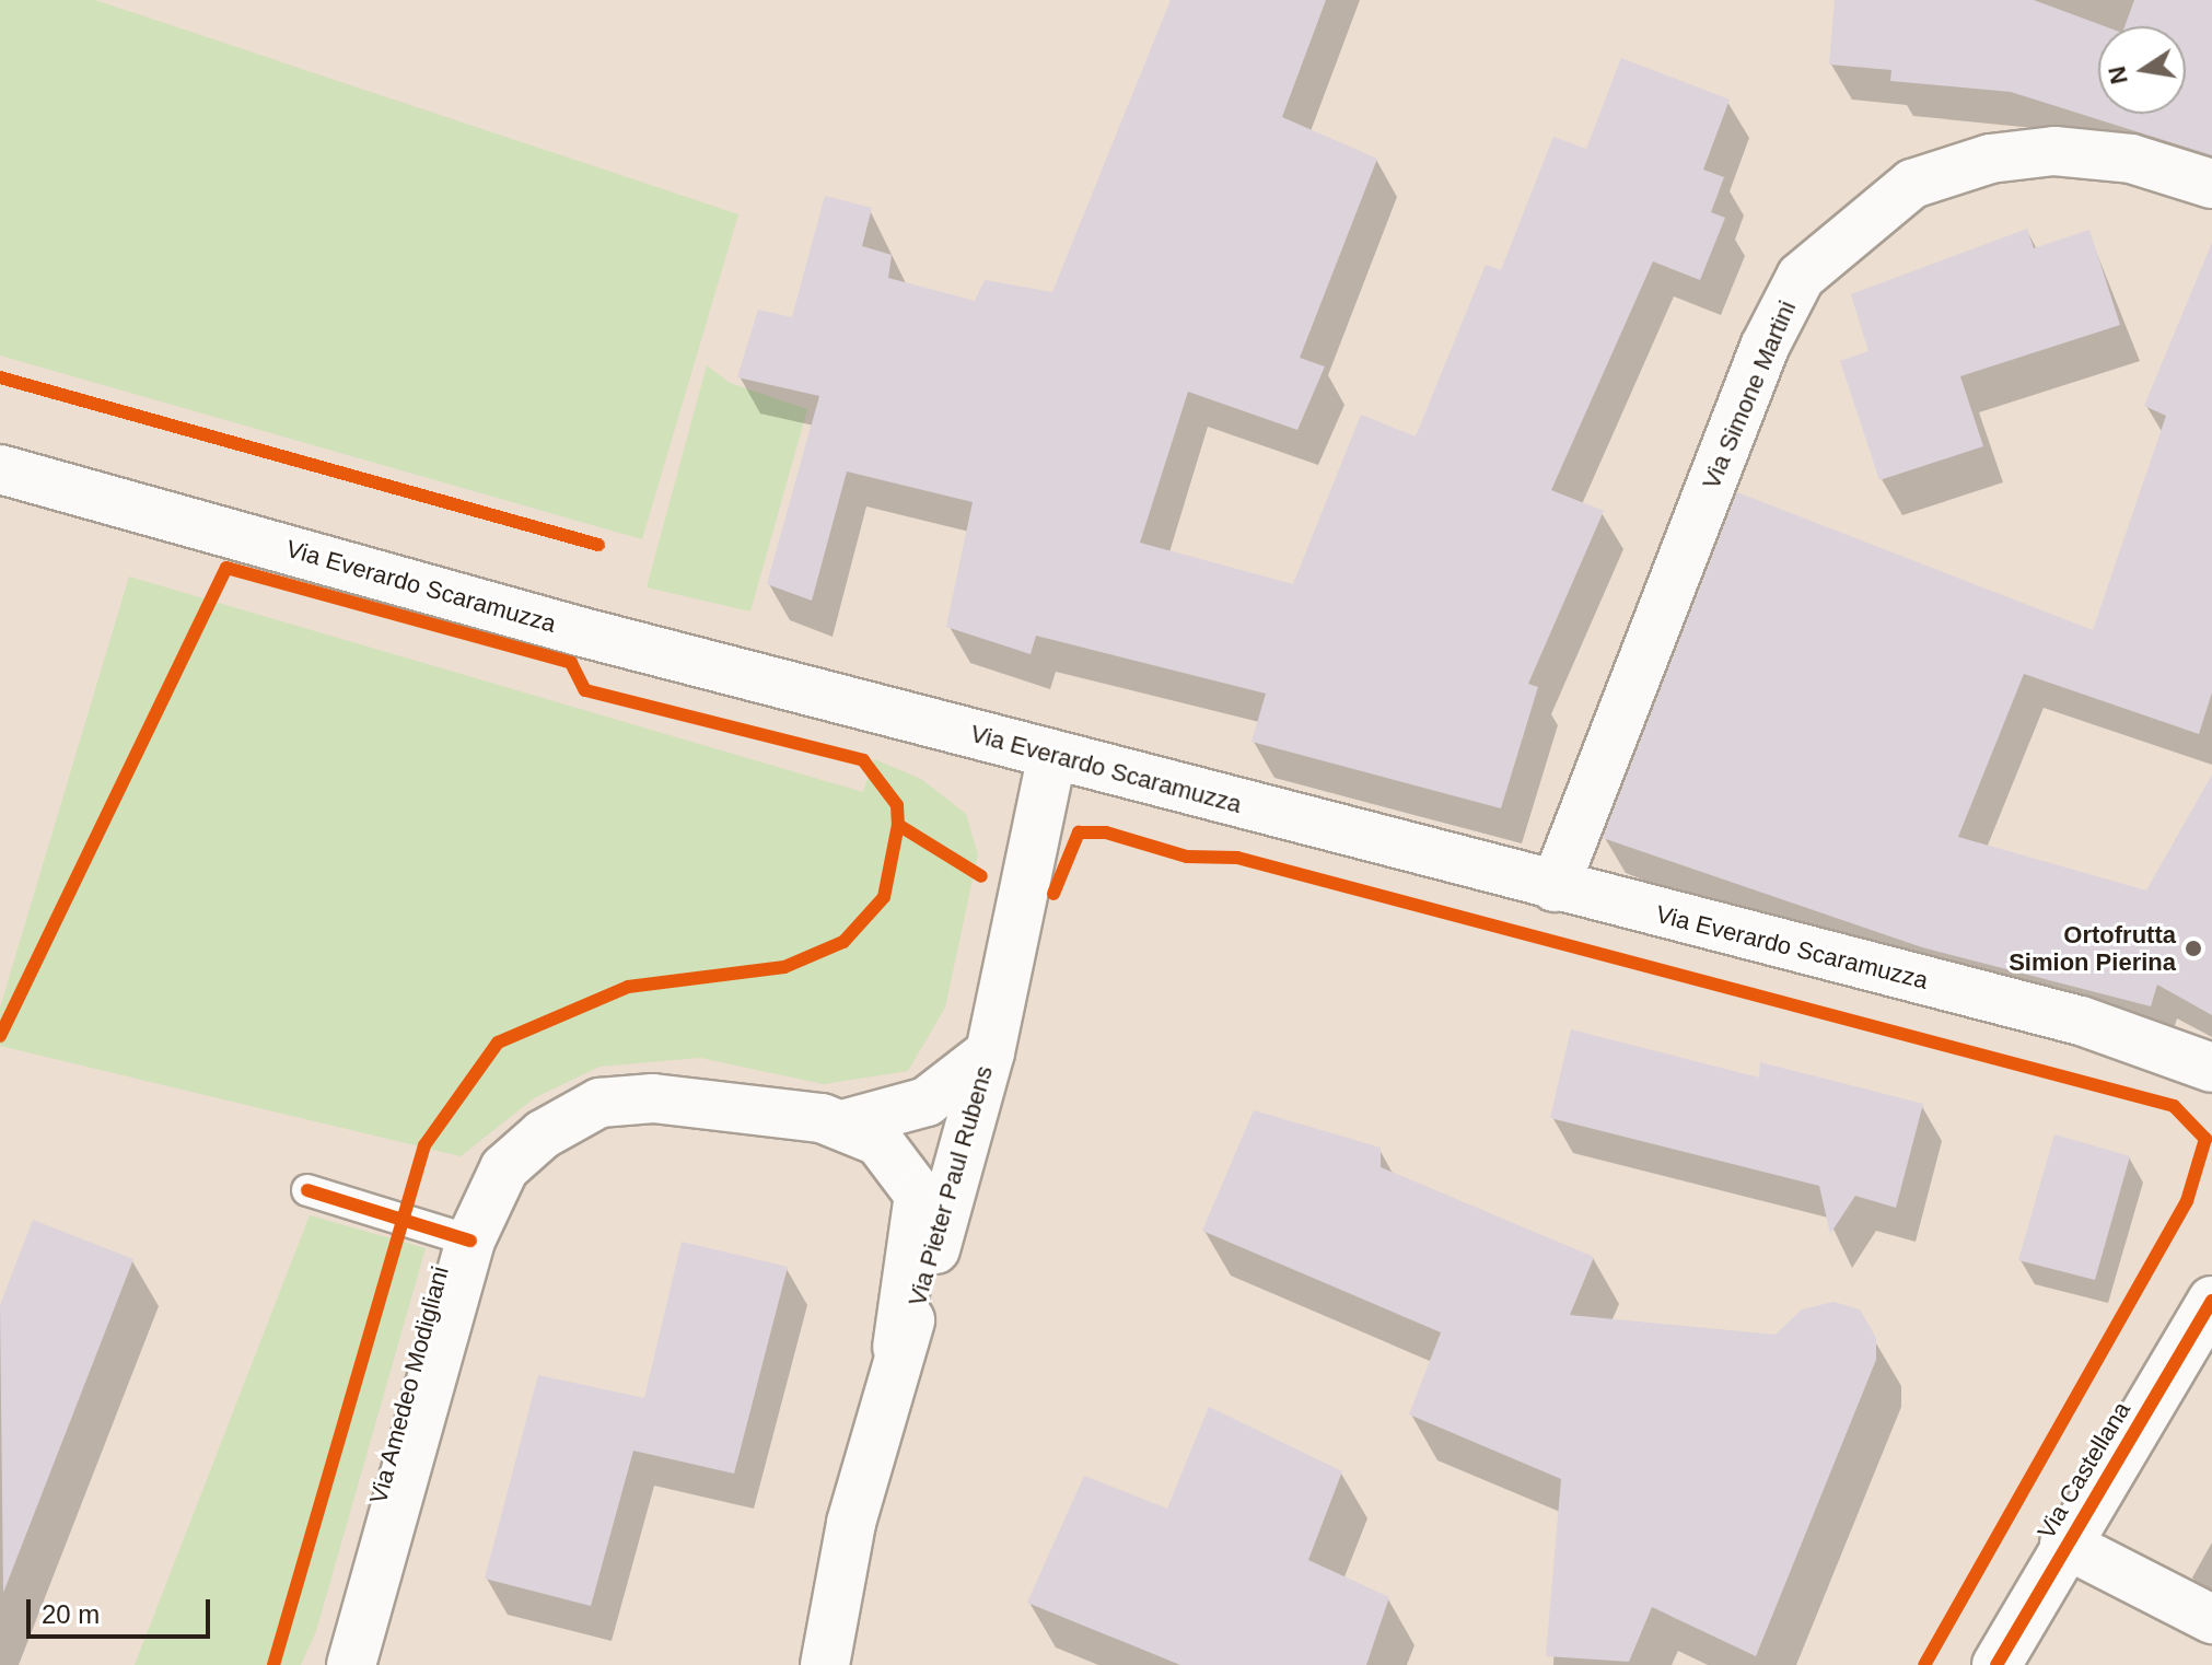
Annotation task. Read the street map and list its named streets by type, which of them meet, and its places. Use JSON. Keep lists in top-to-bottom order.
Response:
{
  "streets": {
    "street": [
      "Via Simone Martini",
      "Via Everardo Scaramuzza",
      "Via Pieter Paul Rubens",
      "Via Amedeo Modigliani",
      "Via Castellana"
    ]
  },
  "crossings": [
    ["Via Simone Martini", "Via Everardo Scaramuzza"],
    ["Via Everardo Scaramuzza", "Via Pieter Paul Rubens"],
    ["Via Pieter Paul Rubens", "Via Amedeo Modigliani"]
  ],
  "places": ["Ortofrutta Simion Pierina"],
  "scale_bar": "20 m",
  "north": "left"
}
